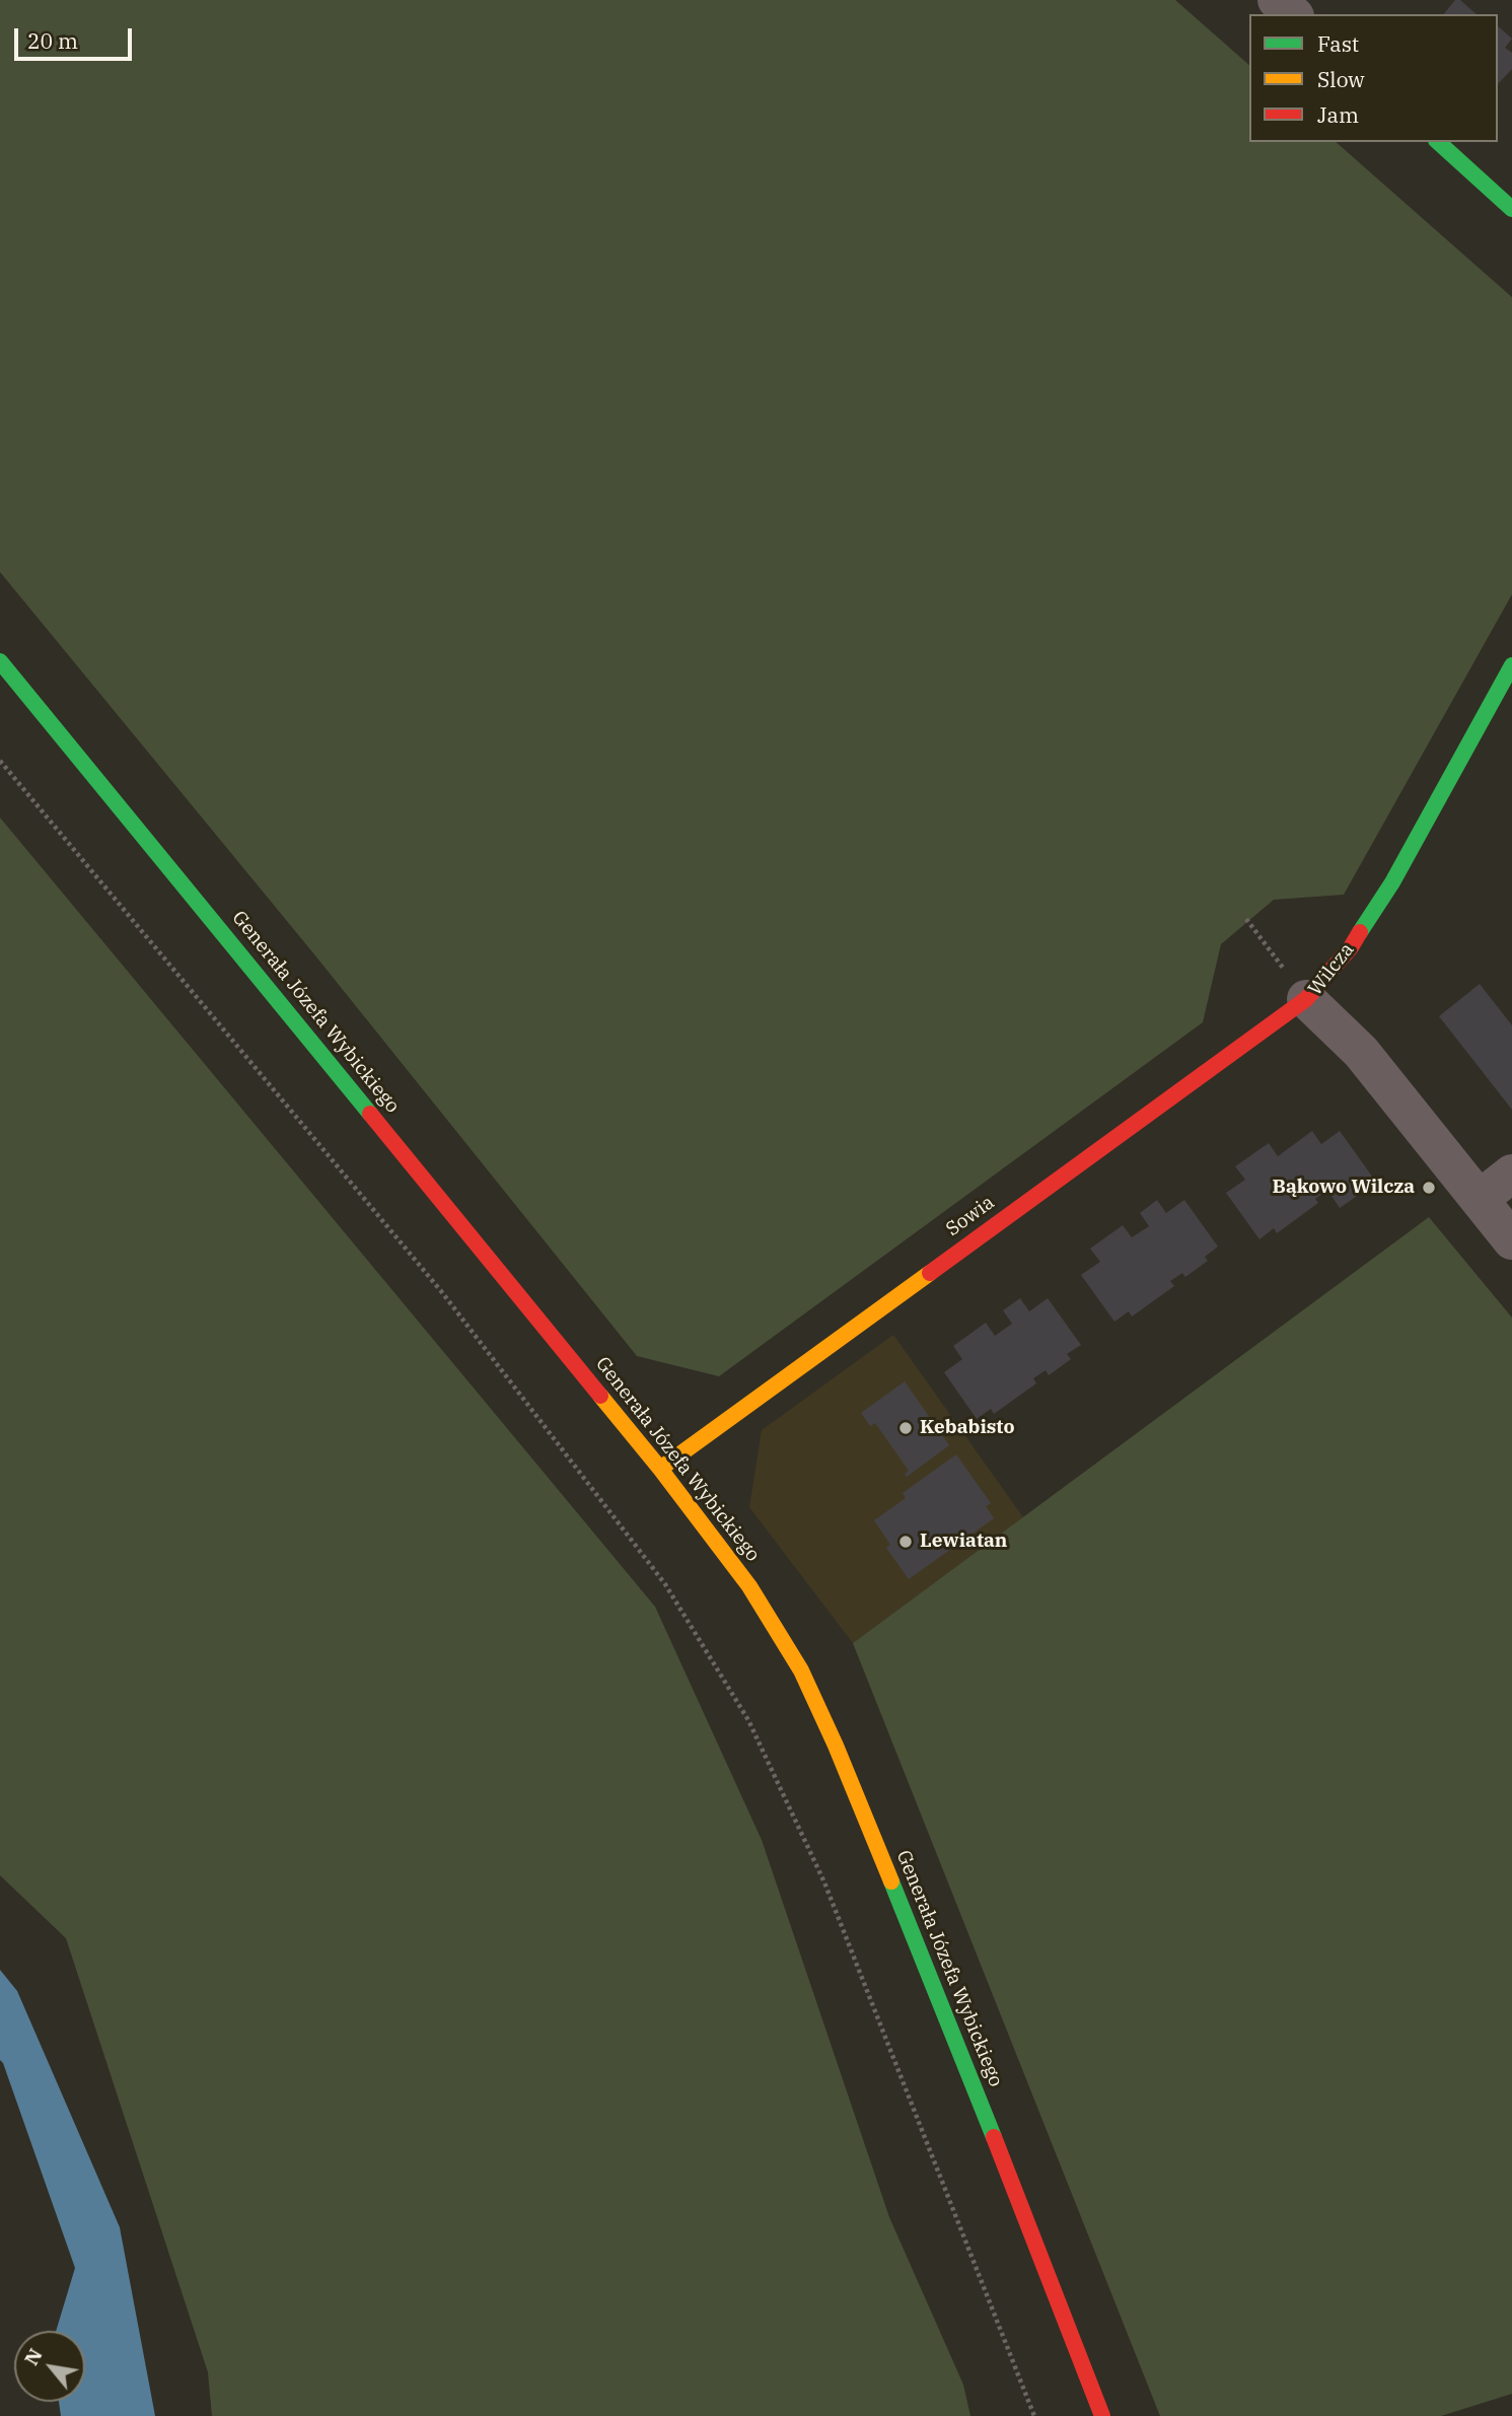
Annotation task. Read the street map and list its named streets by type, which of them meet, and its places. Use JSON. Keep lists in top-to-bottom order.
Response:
{
  "streets": {
    "main road": ["Wilcza", "Generała Józefa Wybickiego", "Sowia"]
  },
  "crossings": [
    ["Wilcza", "Sowia"],
    ["Generała Józefa Wybickiego", "Sowia"]
  ],
  "places": ["Bąkowo Wilcza", "Kebabisto", "Lewiatan"],
  "legend": ["Fast", "Slow", "Jam"],
  "scale_bar": "20 m",
  "north": "top left"
}
